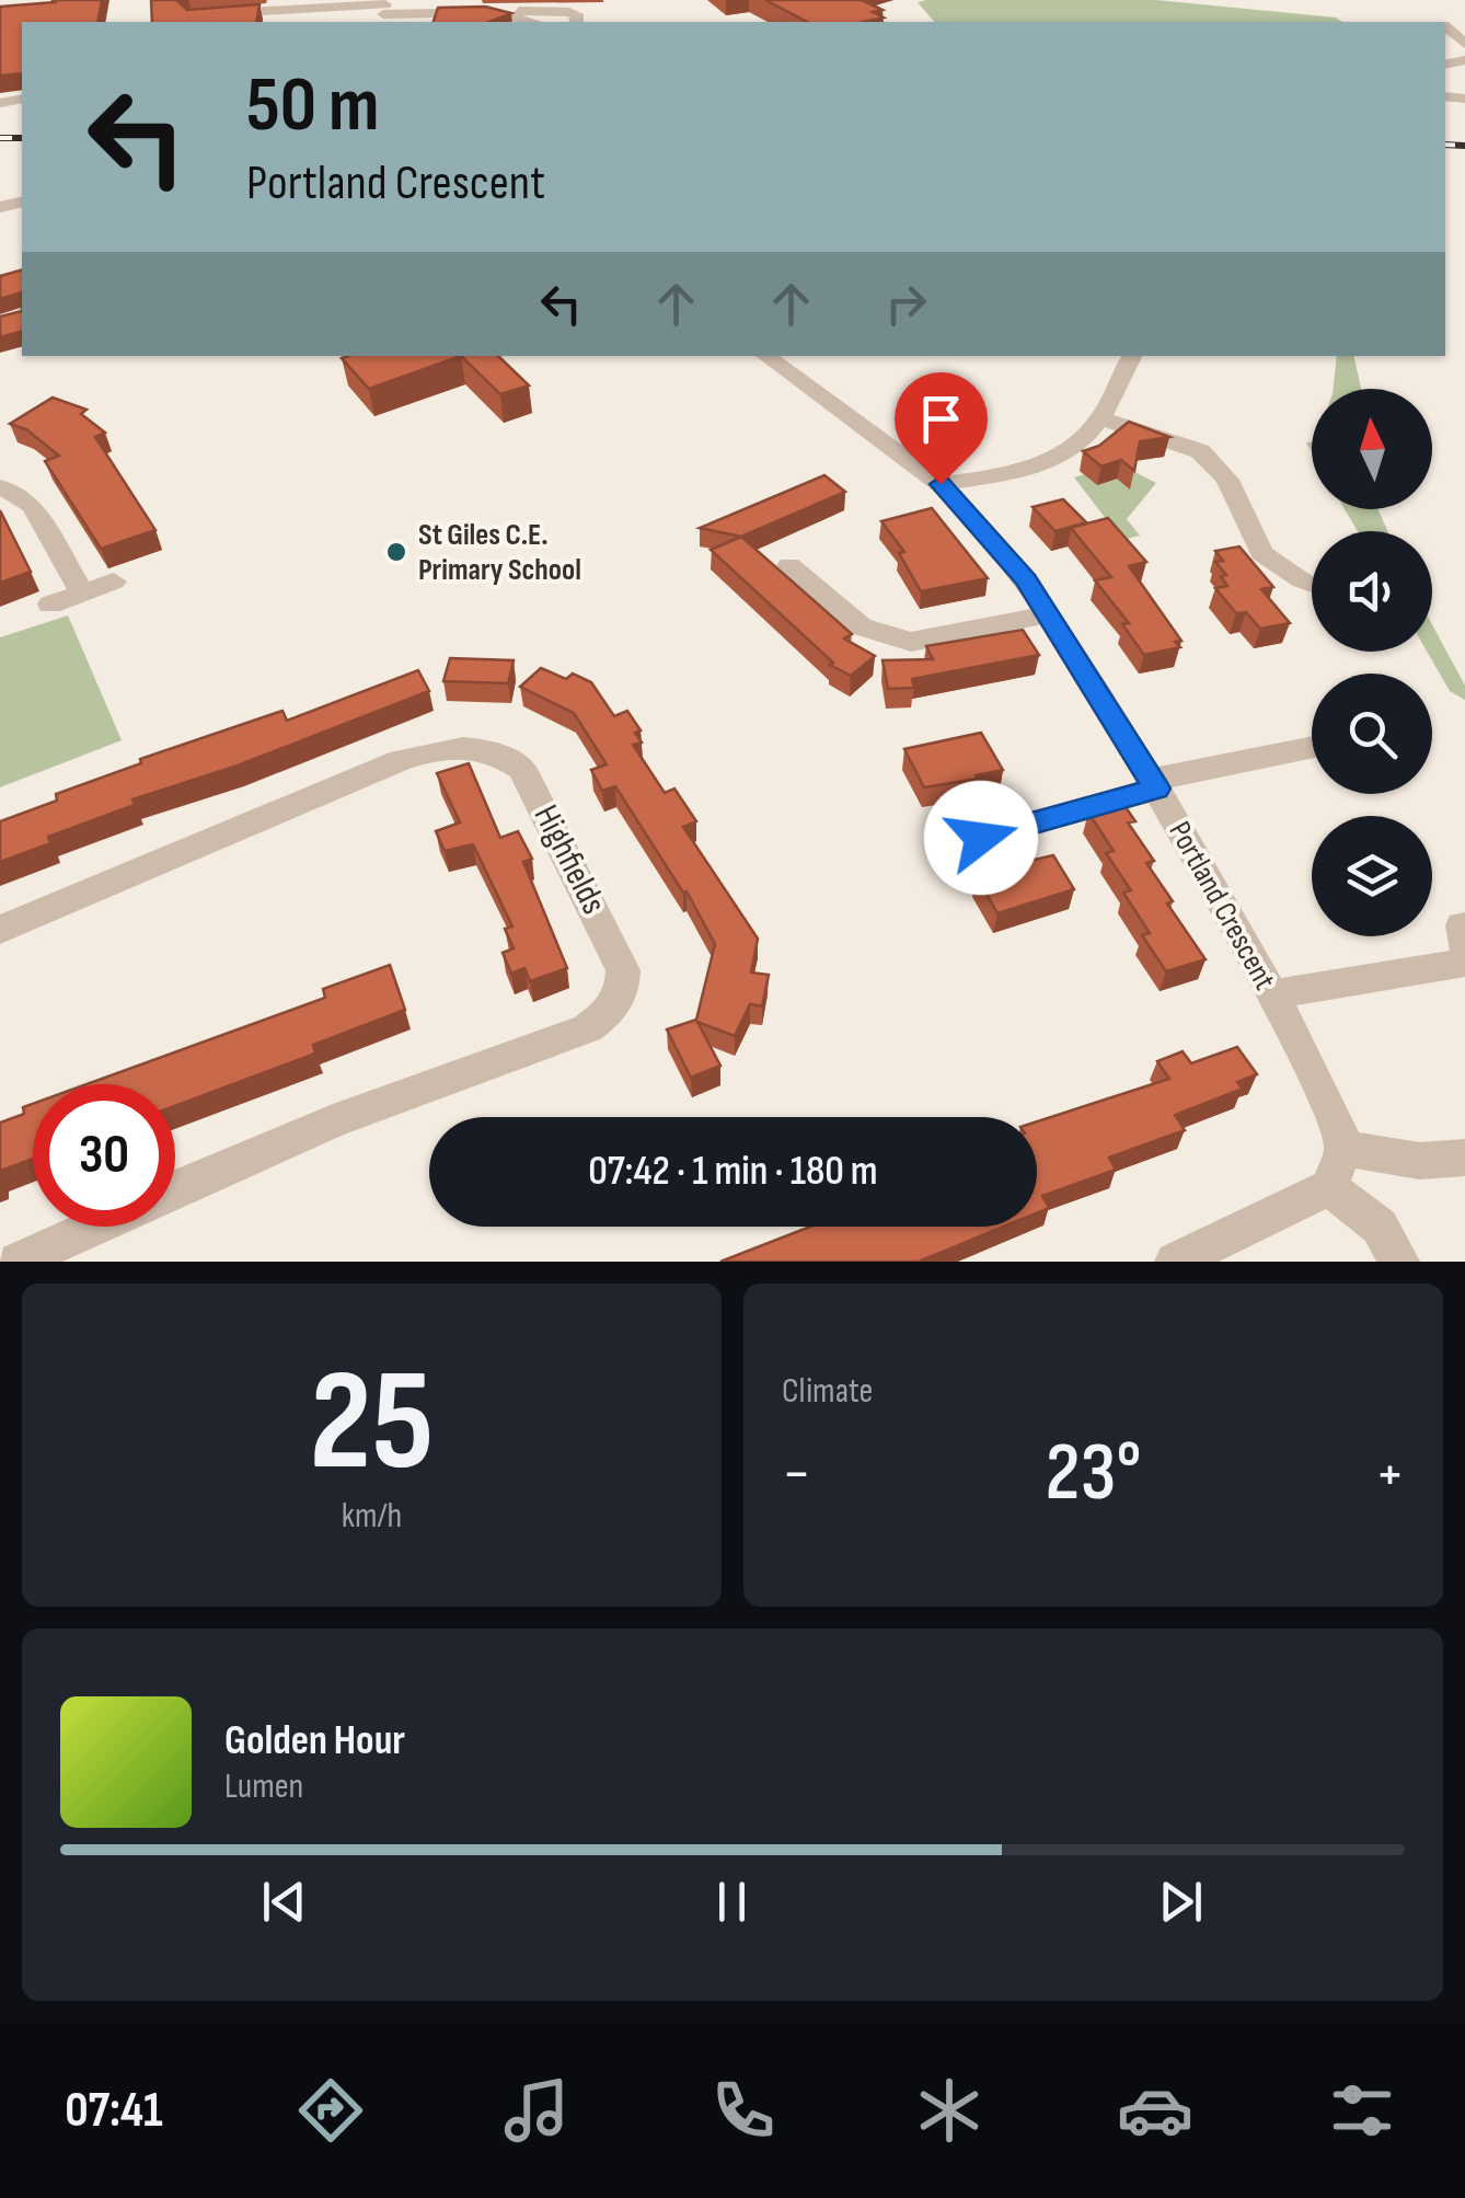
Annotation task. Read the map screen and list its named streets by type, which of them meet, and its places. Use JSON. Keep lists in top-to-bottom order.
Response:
{
  "streets": {
    "street": ["Highfields", "Portland Crescent"]
  },
  "places": ["St Giles C.E. Primary School"],
  "north": "top",
  "page": {
    "turn": ["50 m", "Portland Crescent"],
    "limit": "30",
    "trip": "07:42 · 1 min · 180 m",
    "tile": [
      ["25", "km/h"],
      "Climate"
    ],
    "heat": ["−", "23°", "+"],
    "song": ["Golden Hour", "Lumen"],
    "tabs": "07:41"
  }
}
